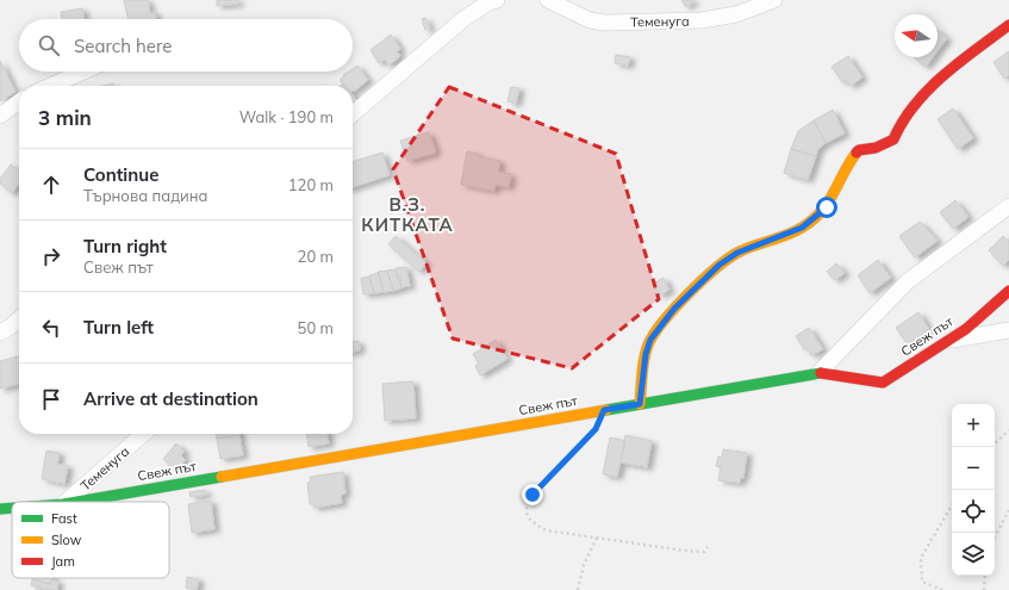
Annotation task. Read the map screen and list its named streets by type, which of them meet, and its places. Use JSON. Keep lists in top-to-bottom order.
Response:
{
  "streets": {
    "street": ["Теменуга", "Свеж път"]
  },
  "districts": ["В.З. КИТКАТА"],
  "legend": ["Fast", "Slow", "Jam"],
  "north": "left",
  "page": {
    "search": "Search here",
    "heading": ["3 min", "Walk · 190 m"],
    "list": [
      ["Continue", "Търнова падина", "120 m"],
      ["Turn right", "Свеж път", "20 m"],
      ["Turn left", "50 m"],
      "Arrive at destination"
    ],
    "map_buttons": ["+", "−"]
  }
}
